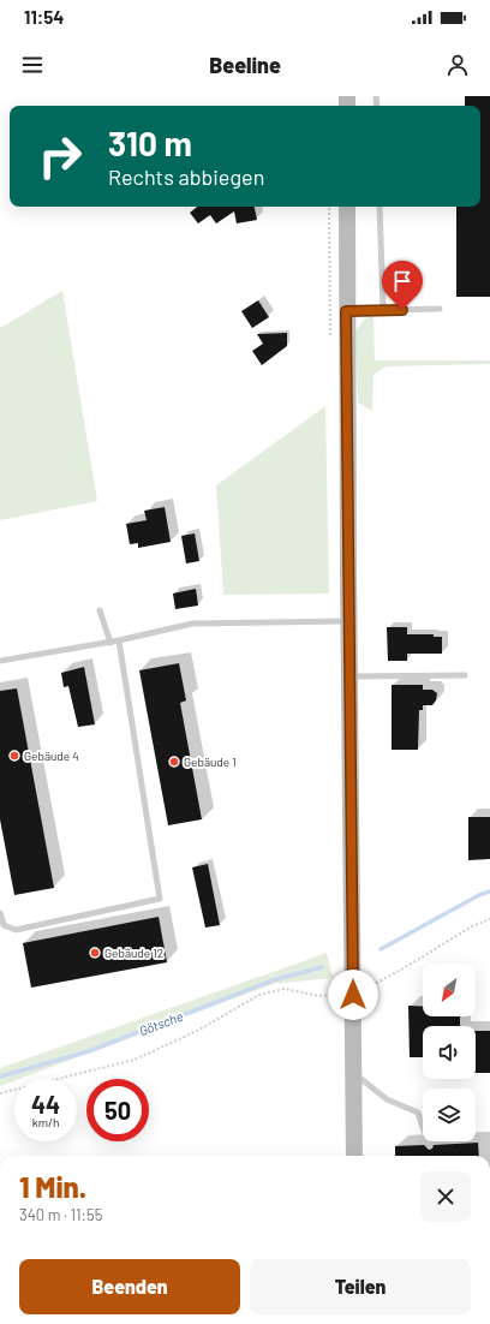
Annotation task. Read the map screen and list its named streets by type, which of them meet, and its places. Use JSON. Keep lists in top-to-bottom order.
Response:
{
  "water": ["Götsche"],
  "places": ["Gebäude 4", "Gebäude 1", "Gebäude 12"],
  "north": "bottom left",
  "page": {
    "status": "11:54",
    "header": "Beeline",
    "turn": ["310 m", "Rechts abbiegen"],
    "speed": "44 km/h",
    "limit": "50",
    "heading": ["1 Min.", "340 m · 11:55"],
    "buttons": ["Beenden", "Teilen"]
  }
}
